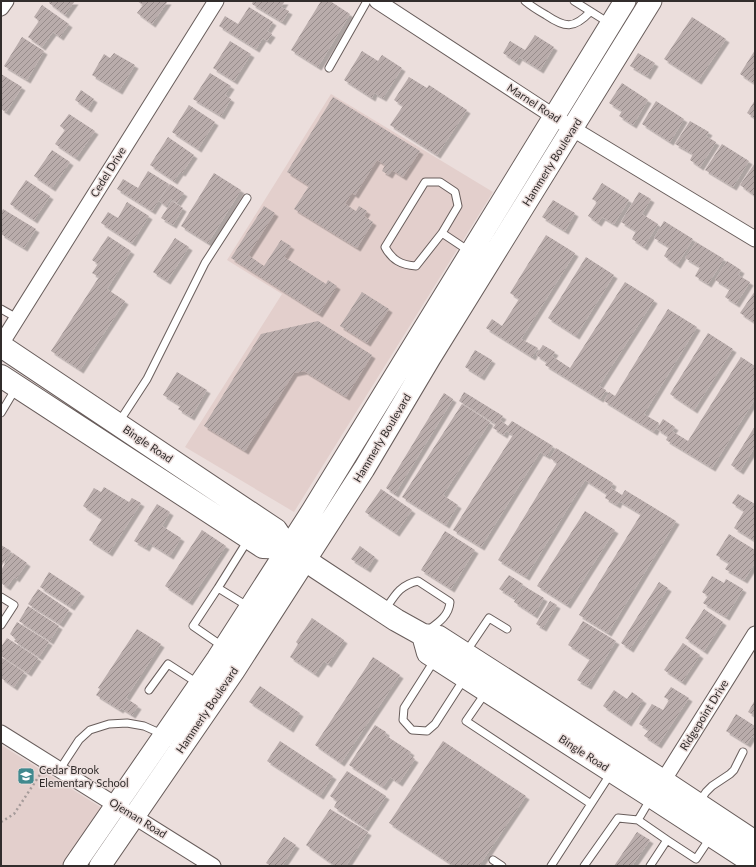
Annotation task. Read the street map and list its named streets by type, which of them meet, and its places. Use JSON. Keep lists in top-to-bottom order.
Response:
{
  "streets": {
    "main road": ["Hammerly Boulevard", "Bingle Road"],
    "street": [
      "Marnel Road",
      "Cedel Drive",
      "Ridgepoint Drive",
      "Ojeman Road"
    ]
  },
  "crossings": [
    ["Marnel Road", "Hammerly Boulevard"],
    ["Hammerly Boulevard", "Bingle Road"],
    ["Hammerly Boulevard", "Ojeman Road"],
    ["Cedel Drive", "Bingle Road"],
    ["Bingle Road", "Ridgepoint Drive"]
  ],
  "places": {
    "school or university": ["Cedar Brook Elementary School"]
  }
}
